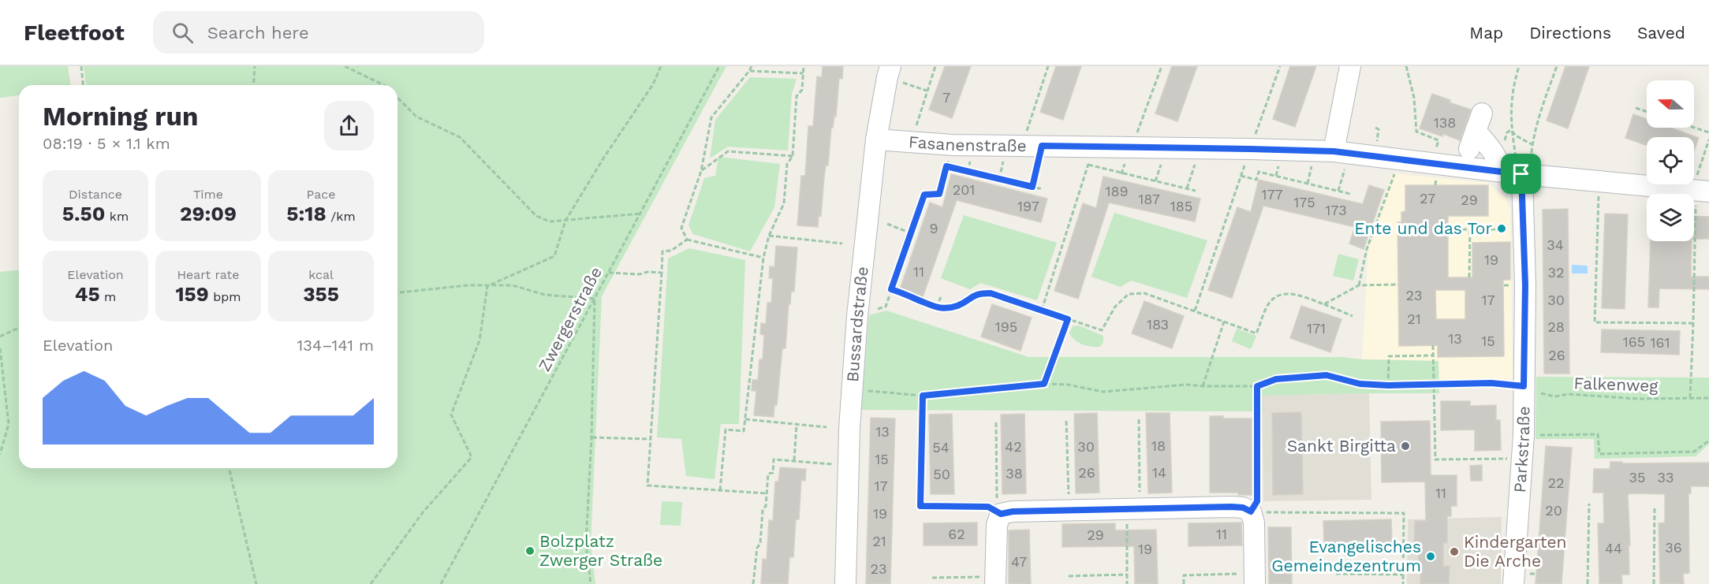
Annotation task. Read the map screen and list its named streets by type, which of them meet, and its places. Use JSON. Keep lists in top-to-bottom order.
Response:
{
  "streets": {
    "street": ["Fasanenstraße", "Bussardstraße", "Parkstraße"],
    "path": ["Zwergerstraße", "Falkenweg"]
  },
  "crossings": [
    ["Fasanenstraße", "Bussardstraße"],
    ["Fasanenstraße", "Parkstraße"],
    ["Falkenweg", "Parkstraße"]
  ],
  "places": [
    "Ente und das Tor",
    "Sankt Birgitta",
    "Bolzplatz Zwerger Straße",
    "Kindergarten Die Arche",
    "Evangelisches Gemeindezentrum"
  ],
  "house_numbers": [
    "7",
    "138",
    "201",
    "189",
    "177",
    "27",
    "187",
    "29",
    "175",
    "197",
    "185",
    "173",
    "9",
    "34",
    "19",
    "11",
    "32",
    "23",
    "17",
    "30",
    "21",
    "183",
    "195",
    "28",
    "171",
    "13",
    "15",
    "165",
    "161",
    "26",
    "13",
    "18",
    "42",
    "30",
    "54",
    "15",
    "26",
    "14",
    "38",
    "50",
    "35",
    "33",
    "22",
    "17",
    "11",
    "20",
    "19",
    "62",
    "11",
    "29",
    "21",
    "36",
    "44",
    "19",
    "47",
    "23"
  ],
  "north": "left",
  "page": {
    "header": "Fleetfoot",
    "search": "Search here",
    "nav": ["Map", "Directions", "Saved"],
    "heading": ["Morning run", "08:19 · 5 × 1.1 km"],
    "stats": [
      ["Distance", "5.50 km"],
      ["Time", "29:09"],
      ["Pace", "5:18 /km"],
      ["Elevation", "45 m"],
      ["Heart rate", "159 bpm"],
      ["kcal", "355"]
    ],
    "chart": ["Elevation", "134–141 m"]
  }
}
